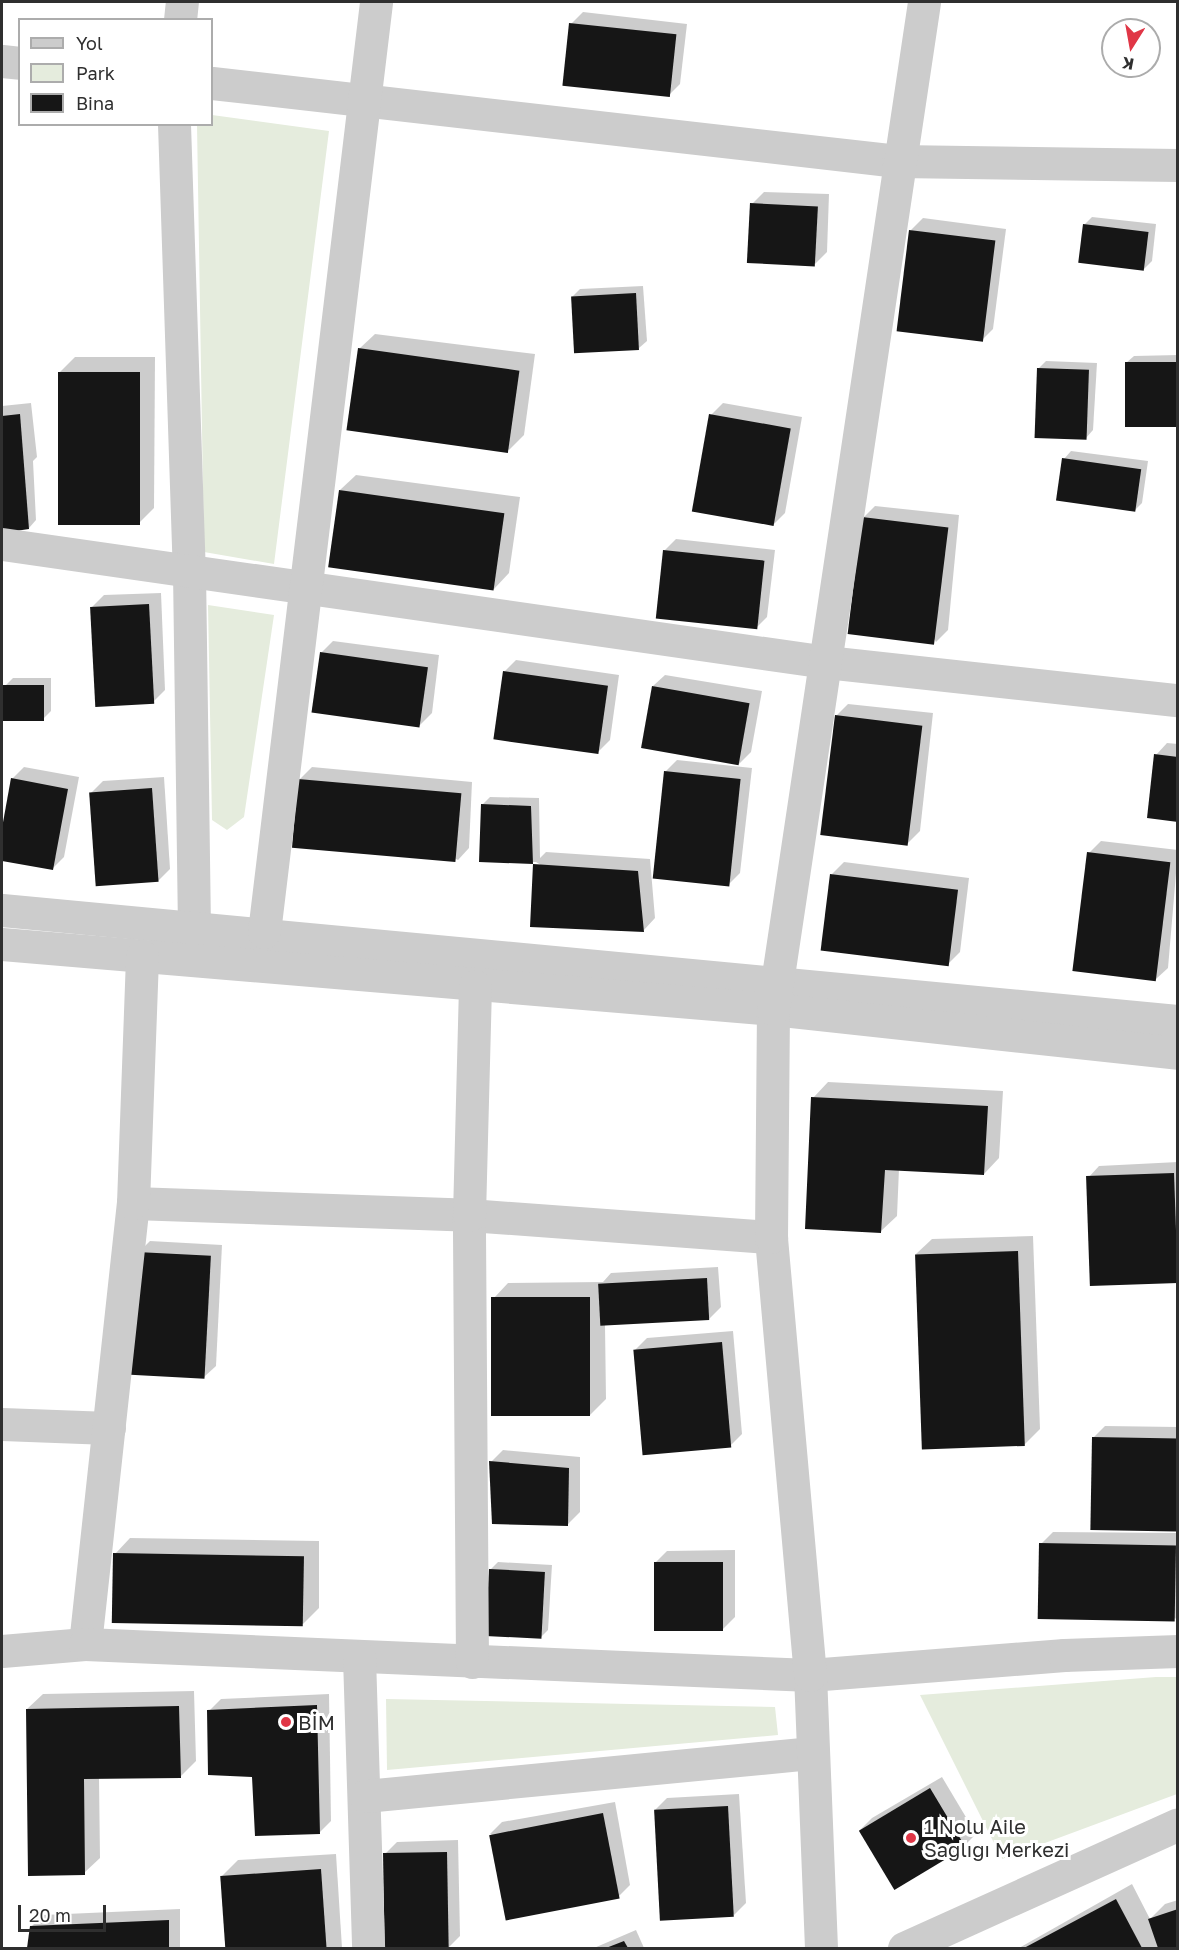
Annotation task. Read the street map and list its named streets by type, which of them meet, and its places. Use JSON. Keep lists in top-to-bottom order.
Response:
{
  "places": ["BİM", "1 Nolu Aile Sağlığı Merkezi"],
  "legend": ["Yol", "Park", "Bina"],
  "scale_bar": "20 m",
  "north": "bottom"
}
